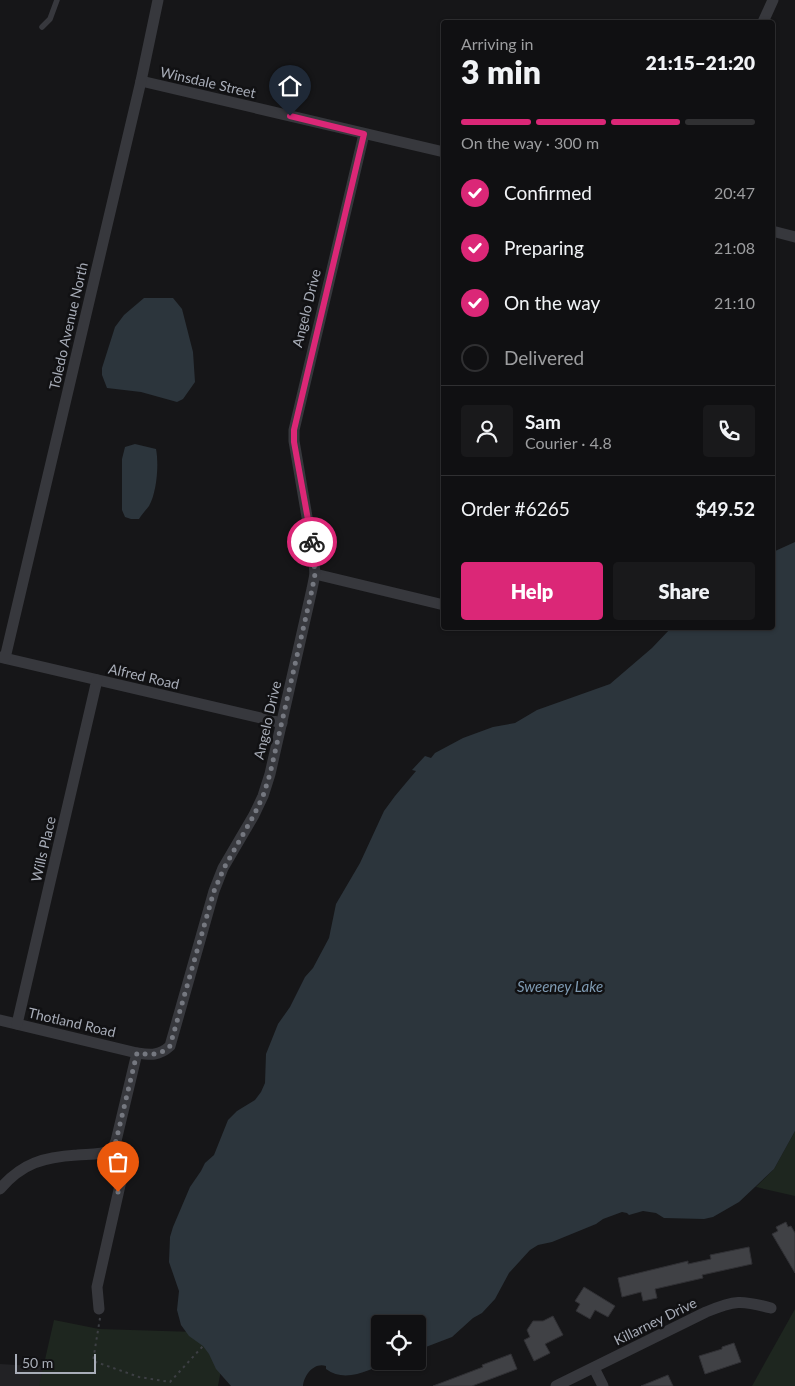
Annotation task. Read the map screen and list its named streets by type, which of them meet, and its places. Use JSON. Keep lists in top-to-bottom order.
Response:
{
  "streets": {
    "street": [
      "Winsdale Street",
      "Angelo Drive",
      "Toledo Avenue North",
      "Alfred Road",
      "Wills Place",
      "Thotland Road",
      "Killarney Drive"
    ]
  },
  "crossings": [
    ["Winsdale Street", "Angelo Drive"],
    ["Winsdale Street", "Toledo Avenue North"],
    ["Angelo Drive", "Alfred Road"],
    ["Angelo Drive", "Thotland Road"],
    ["Toledo Avenue North", "Alfred Road"],
    ["Alfred Road", "Wills Place"],
    ["Wills Place", "Thotland Road"]
  ],
  "water": ["Sweeney Lake"],
  "scale_bar": "50 m",
  "page": {
    "heading": ["3 min", "Arriving in", "21:15–21:20"],
    "panel": [
      "Sam",
      "Courier · 4.8",
      "Order #6265",
      "$49.52"
    ],
    "bar": "On the way · 300 m",
    "list": [
      ["Confirmed", "20:47"],
      ["Preparing", "21:08"],
      ["On the way", "21:10"],
      "Delivered"
    ],
    "buttons": ["Help", "Share"],
    "scale": "50 m"
  }
}
